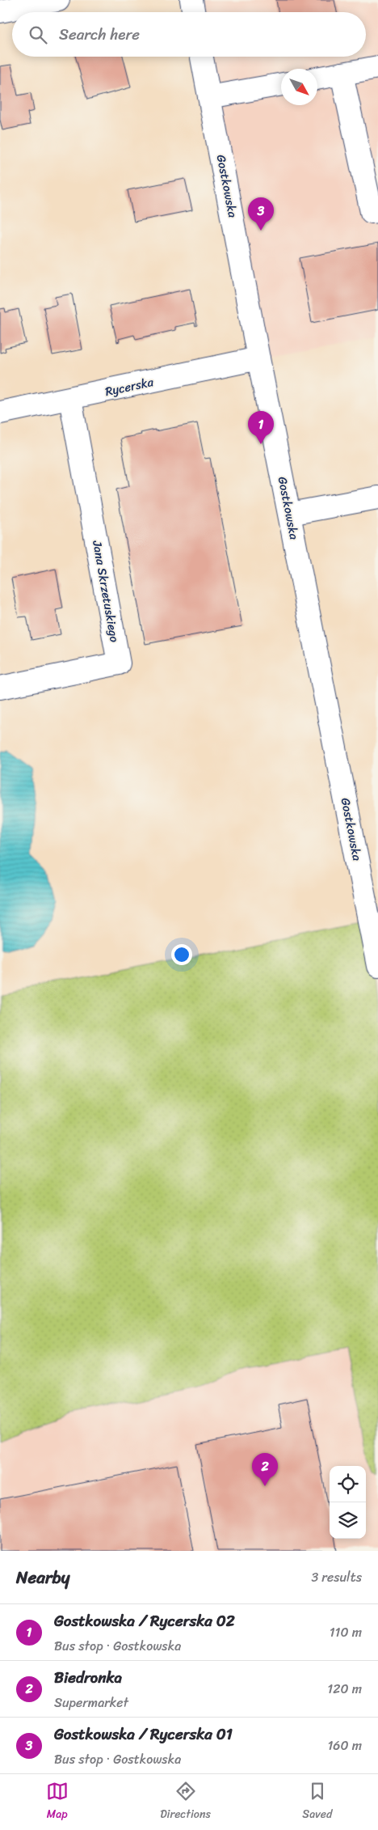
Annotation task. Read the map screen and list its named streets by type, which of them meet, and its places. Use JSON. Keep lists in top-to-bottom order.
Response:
{
  "streets": {
    "street": ["Gostkowska", "Rycerska", "Jana Skrzetuskiego"]
  },
  "crossings": [
    ["Gostkowska", "Rycerska"],
    ["Rycerska", "Jana Skrzetuskiego"]
  ],
  "north": "bottom right",
  "page": {
    "search": "Search here",
    "pins": ["3", "1", "2"],
    "heading": ["Nearby", "3 results"],
    "list": [
      {
        "mark": "1",
        "name": "Gostkowska / Rycerska 02",
        "note": "Bus stop · Gostkowska",
        "value": "110 m"
      },
      {
        "mark": "2",
        "name": "Biedronka",
        "note": "Supermarket",
        "value": "120 m"
      },
      {
        "mark": "3",
        "name": "Gostkowska / Rycerska 01",
        "note": "Bus stop · Gostkowska",
        "value": "160 m"
      }
    ],
    "nav": ["Map", "Directions", "Saved"]
  }
}
